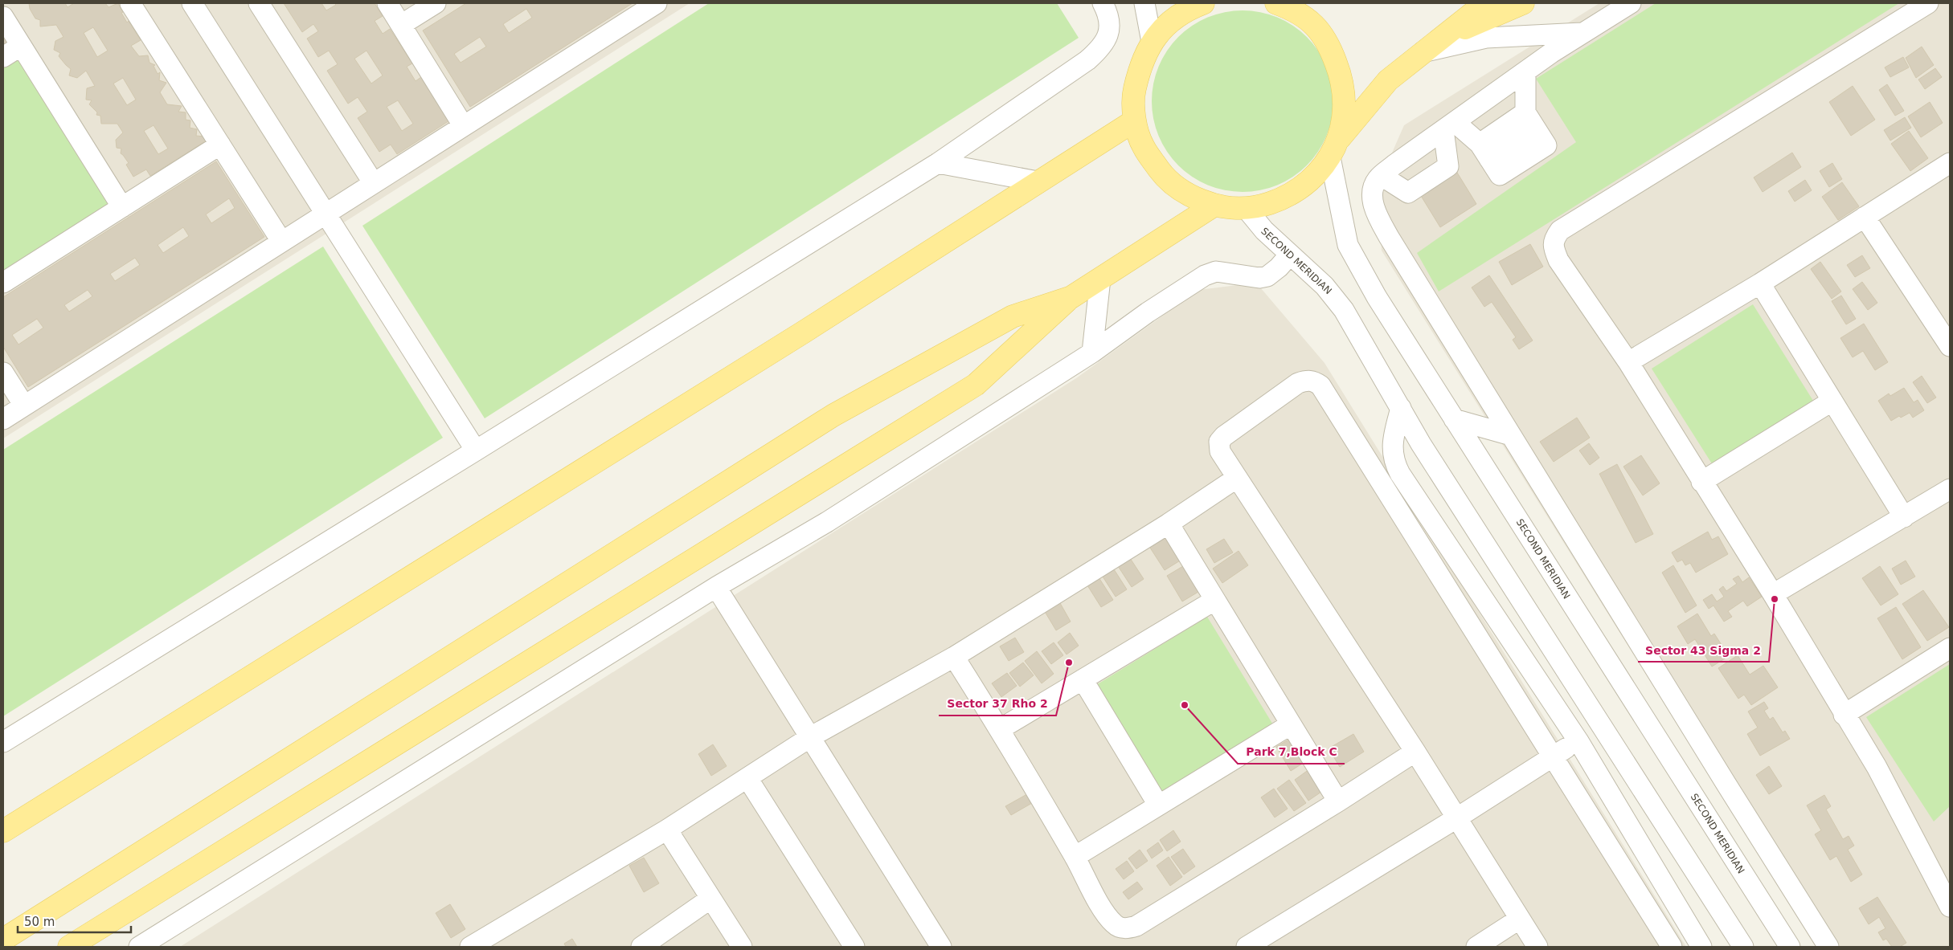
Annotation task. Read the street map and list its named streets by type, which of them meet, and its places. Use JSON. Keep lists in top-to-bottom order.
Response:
{
  "streets": {
    "street": ["SECOND MERIDIAN"]
  },
  "places": ["Sector 43 Sigma 2", "Sector 37 Rho 2", "Park 7,Block C"],
  "scale_bar": "50 m"
}
